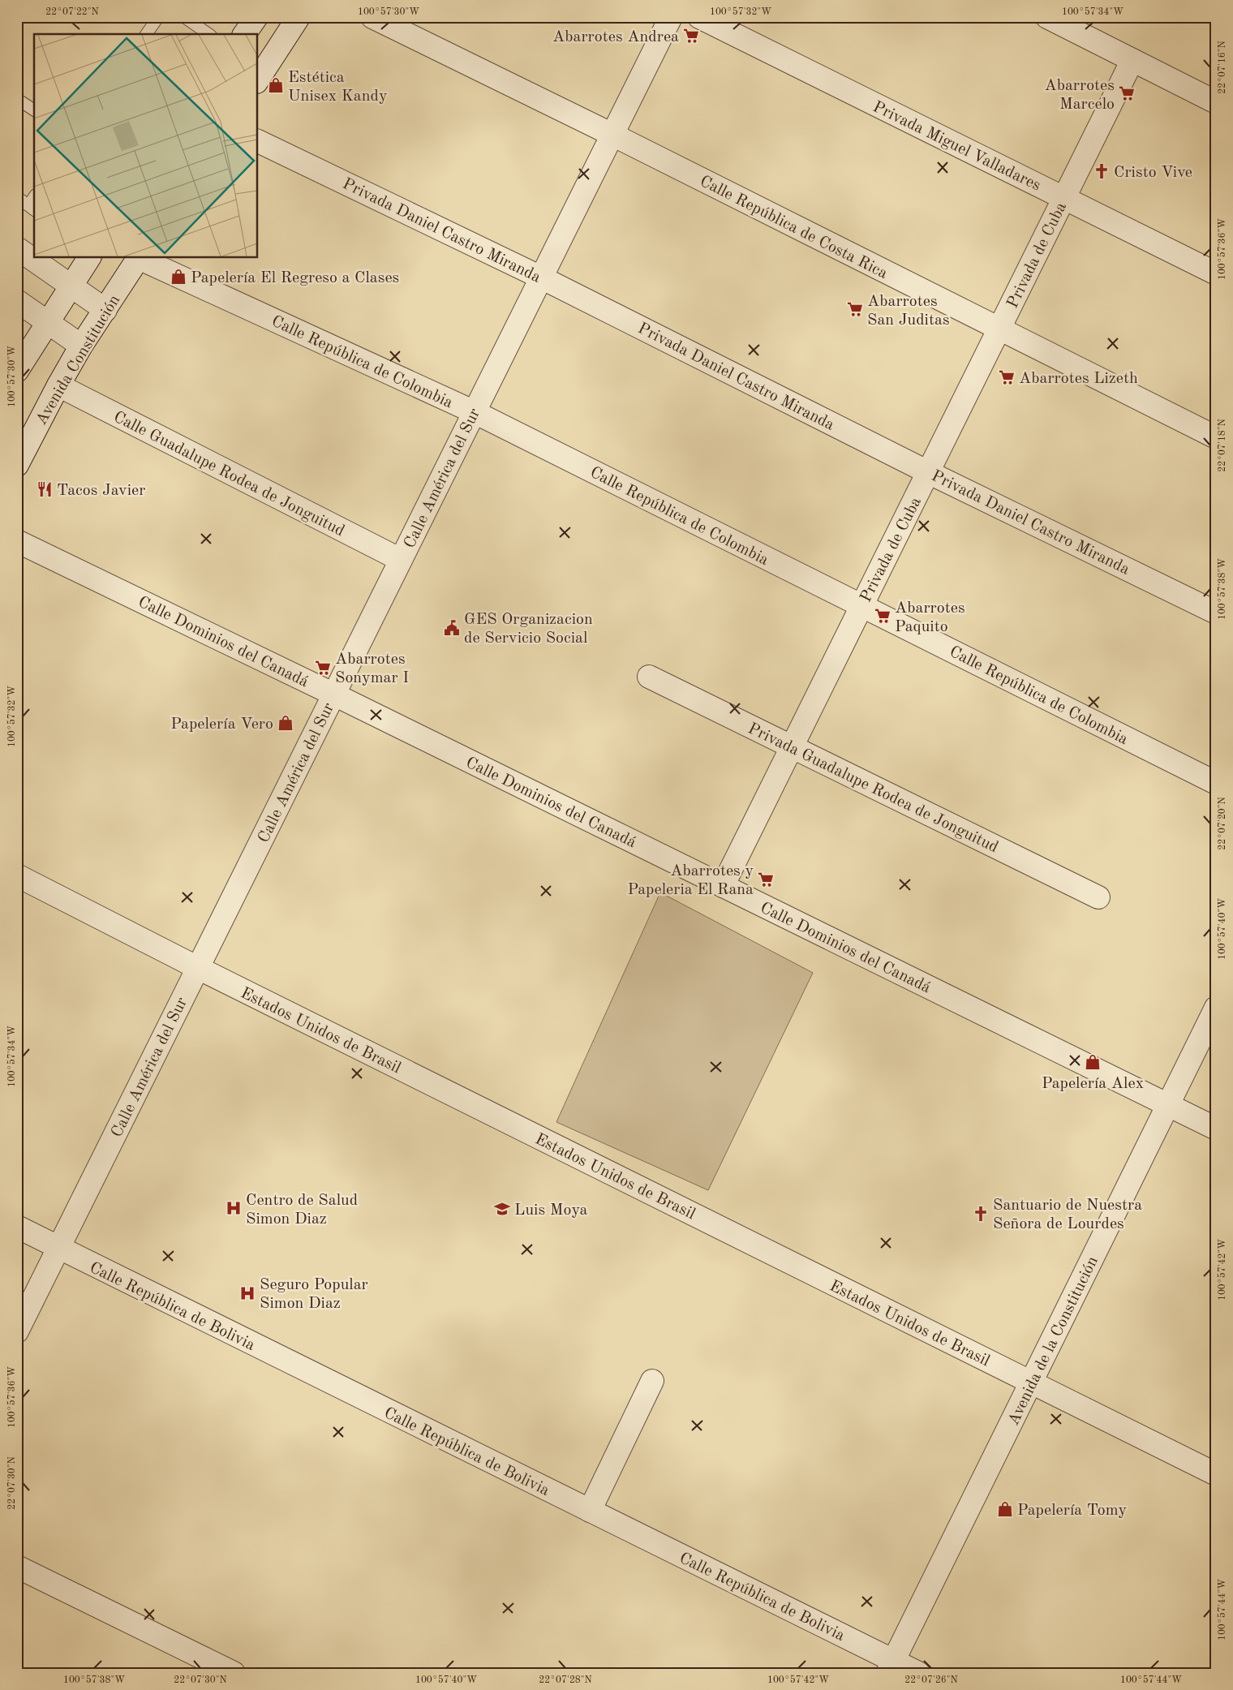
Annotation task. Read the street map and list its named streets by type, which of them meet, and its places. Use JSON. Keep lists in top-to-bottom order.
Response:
{
  "streets": {
    "street": [
      "Privada Miguel Valladares",
      "Calle República de Costa Rica",
      "Privada Daniel Castro Miranda",
      "Privada de Cuba",
      "Avenida Constitución",
      "Calle República de Colombia",
      "Calle Guadalupe Rodea de Jonguitud",
      "Calle América del Sur",
      "Calle Dominios del Canadá",
      "Privada Guadalupe Rodea de Jonguitud",
      "Estados Unidos de Brasil",
      "Calle República de Bolivia",
      "Avenida de la Constitución"
    ]
  },
  "crossings": [
    ["Privada Miguel Valladares", "Privada de Cuba"],
    ["Calle República de Costa Rica", "Privada de Cuba"],
    ["Calle República de Costa Rica", "Calle América del Sur"],
    ["Privada Daniel Castro Miranda", "Privada de Cuba"],
    ["Privada Daniel Castro Miranda", "Calle América del Sur"],
    ["Privada de Cuba", "Calle República de Colombia"],
    ["Privada de Cuba", "Calle Dominios del Canadá"],
    ["Privada de Cuba", "Privada Guadalupe Rodea de Jonguitud"],
    ["Avenida Constitución", "Calle Guadalupe Rodea de Jonguitud"],
    ["Calle República de Colombia", "Calle América del Sur"],
    ["Calle Guadalupe Rodea de Jonguitud", "Calle América del Sur"],
    ["Calle América del Sur", "Calle Dominios del Canadá"],
    ["Calle América del Sur", "Estados Unidos de Brasil"],
    ["Calle América del Sur", "Calle República de Bolivia"],
    ["Calle Dominios del Canadá", "Avenida de la Constitución"],
    ["Estados Unidos de Brasil", "Avenida de la Constitución"],
    ["Calle República de Bolivia", "Avenida de la Constitución"]
  ],
  "places": {
    "supermarket": [
      "Abarrotes Andrea",
      "Abarrotes Marcelo",
      "Abarrotes San Juditas",
      "Abarrotes Lizeth",
      "Abarrotes Paquito",
      "Abarrotes Sonymar I",
      "Abarrotes y Papeleria El Rana"
    ],
    "shop": [
      "Estética Unisex Kandy",
      "Papelería El Regreso a Clases",
      "Papelería Vero",
      "Papelería Alex",
      "Papelería Tomy"
    ],
    "church": ["Cristo Vive", "Santuario de Nuestra Señora de Lourdes"],
    "restaurant": ["Tacos Javier"],
    "public building": ["GES Organizacion de Servicio Social"],
    "hospital": ["Centro de Salud Simon Diaz", "Seguro Popular Simon Diaz"],
    "school or university": ["Luis Moya"]
  },
  "coordinates": [
    "22°07'22\"N",
    "100°57'30\"W",
    "100°57'32\"W",
    "100°57'34\"W",
    "22°07'16\"N",
    "100°57'36\"W",
    "22°07'18\"N",
    "100°57'38\"W",
    "22°07'20\"N",
    "100°57'40\"W",
    "100°57'42\"W",
    "22°07'30\"N",
    "100°57'44\"W",
    "22°07'28\"N",
    "22°07'26\"N"
  ]
}
